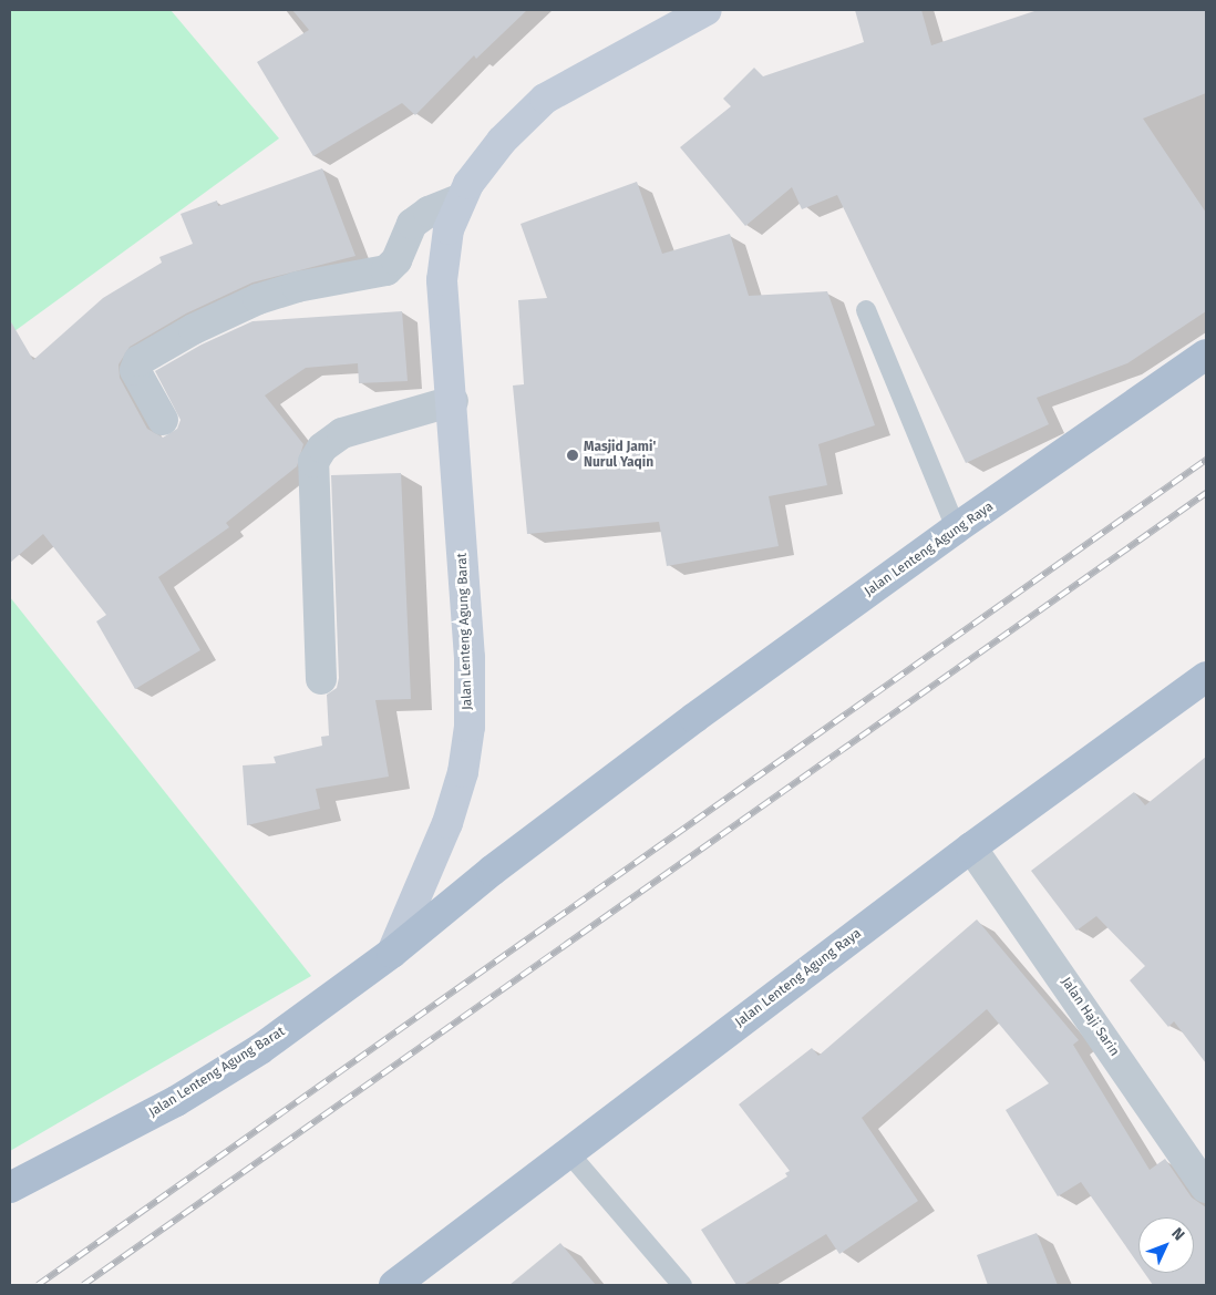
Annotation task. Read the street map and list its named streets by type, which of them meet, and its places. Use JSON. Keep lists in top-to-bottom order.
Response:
{
  "streets": {
    "main road": ["Jalan Lenteng Agung Raya", "Jalan Lenteng Agung Barat"],
    "street": ["Jalan Haji Sarin"]
  },
  "crossings": [
    ["Jalan Lenteng Agung Raya", "Jalan Lenteng Agung Barat"],
    ["Jalan Lenteng Agung Raya", "Jalan Haji Sarin"]
  ],
  "places": ["Masjid Jami' Nurul Yaqin"],
  "north": "top right"
}
